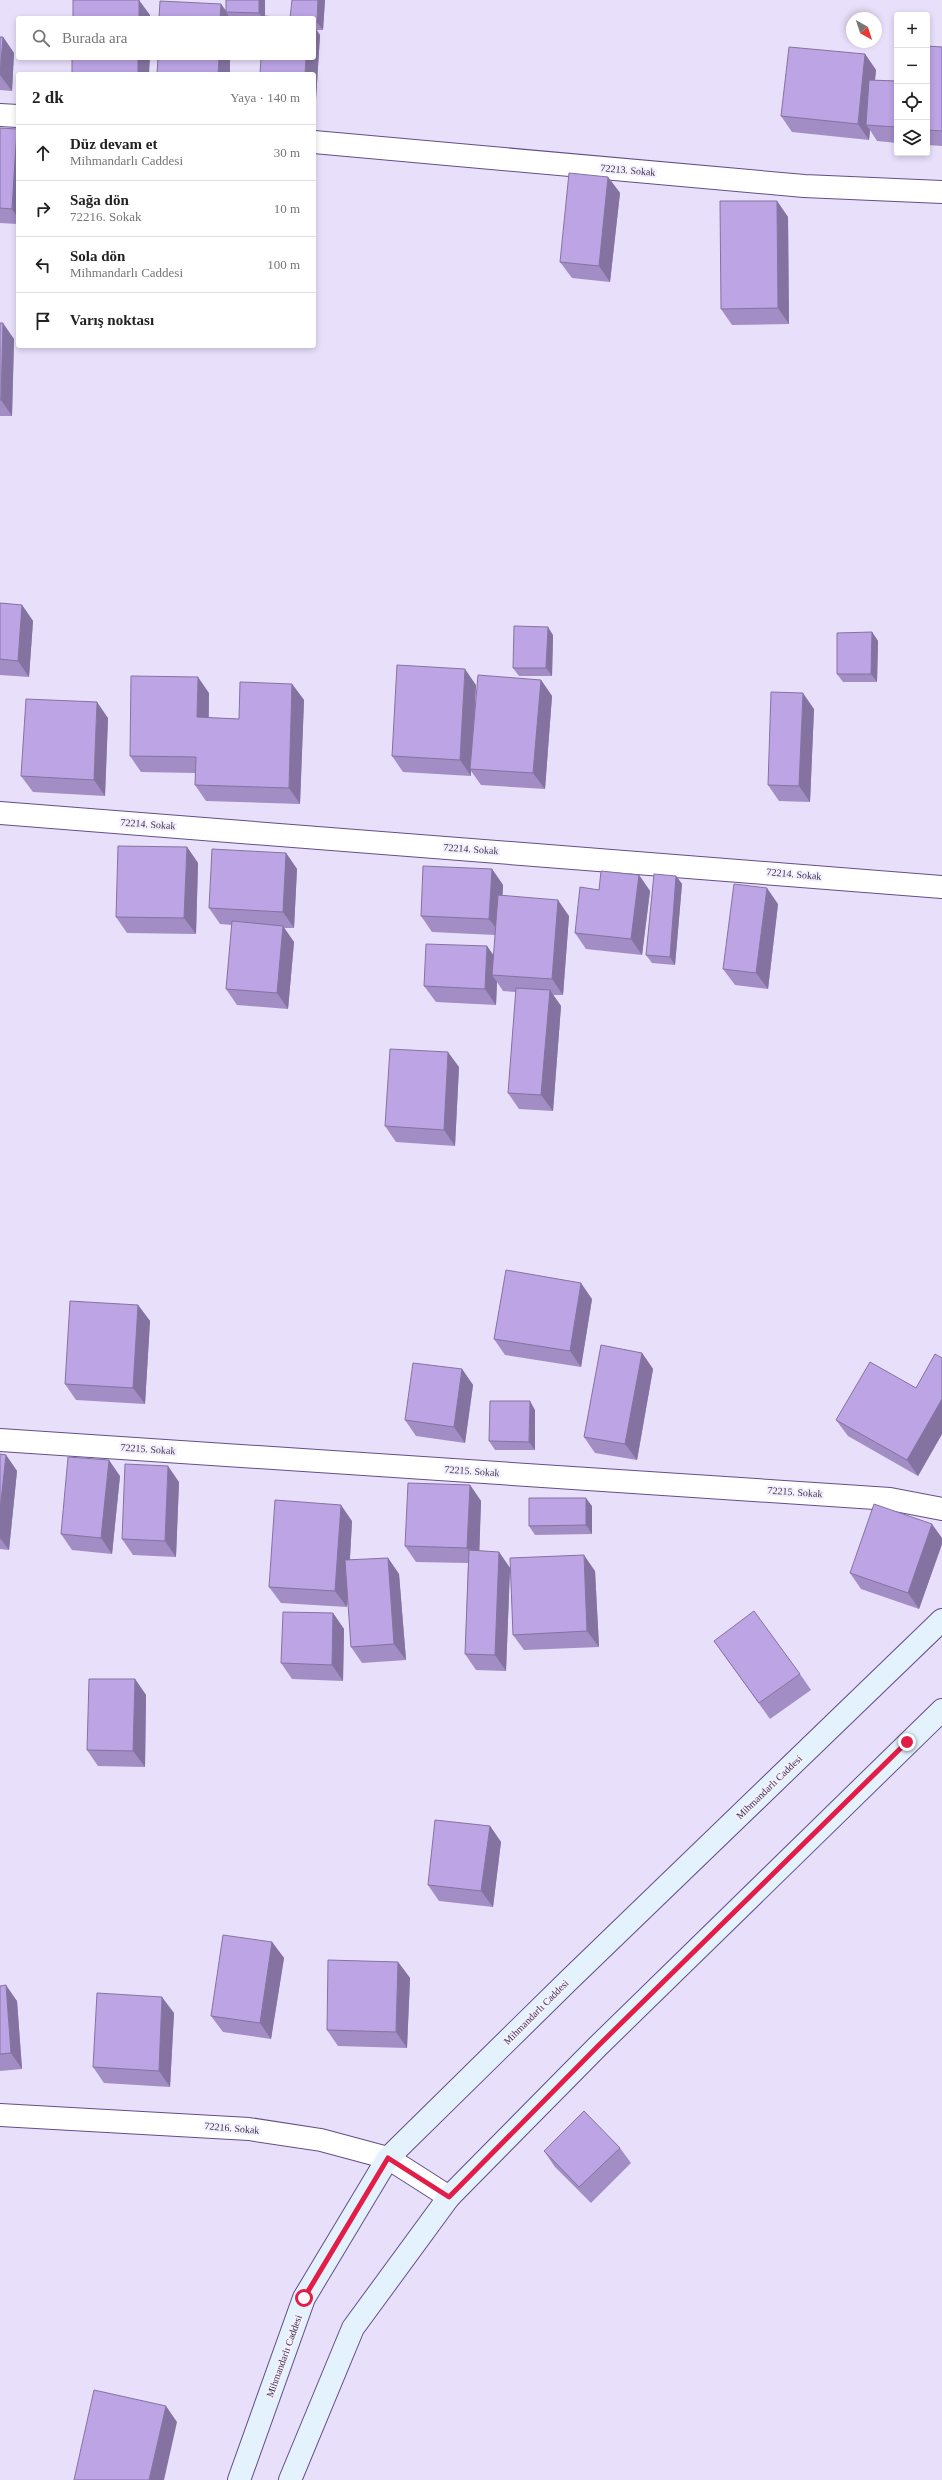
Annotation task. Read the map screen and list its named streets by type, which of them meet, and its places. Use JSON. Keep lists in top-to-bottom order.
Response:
{
  "streets": {
    "street": [
      "72213. Sokak",
      "72214. Sokak",
      "72215. Sokak",
      "Mihmandarlı Caddesi",
      "72216. Sokak"
    ]
  },
  "crossings": [
    ["Mihmandarlı Caddesi", "72216. Sokak"]
  ],
  "north": "bottom right",
  "page": {
    "map_buttons": ["+", "−"],
    "search": "Burada ara",
    "heading": ["2 dk", "Yaya · 140 m"],
    "list": [
      ["Düz devam et", "Mihmandarlı Caddesi", "30 m"],
      ["Sağa dön", "72216. Sokak", "10 m"],
      ["Sola dön", "Mihmandarlı Caddesi", "100 m"],
      "Varış noktası"
    ]
  }
}
